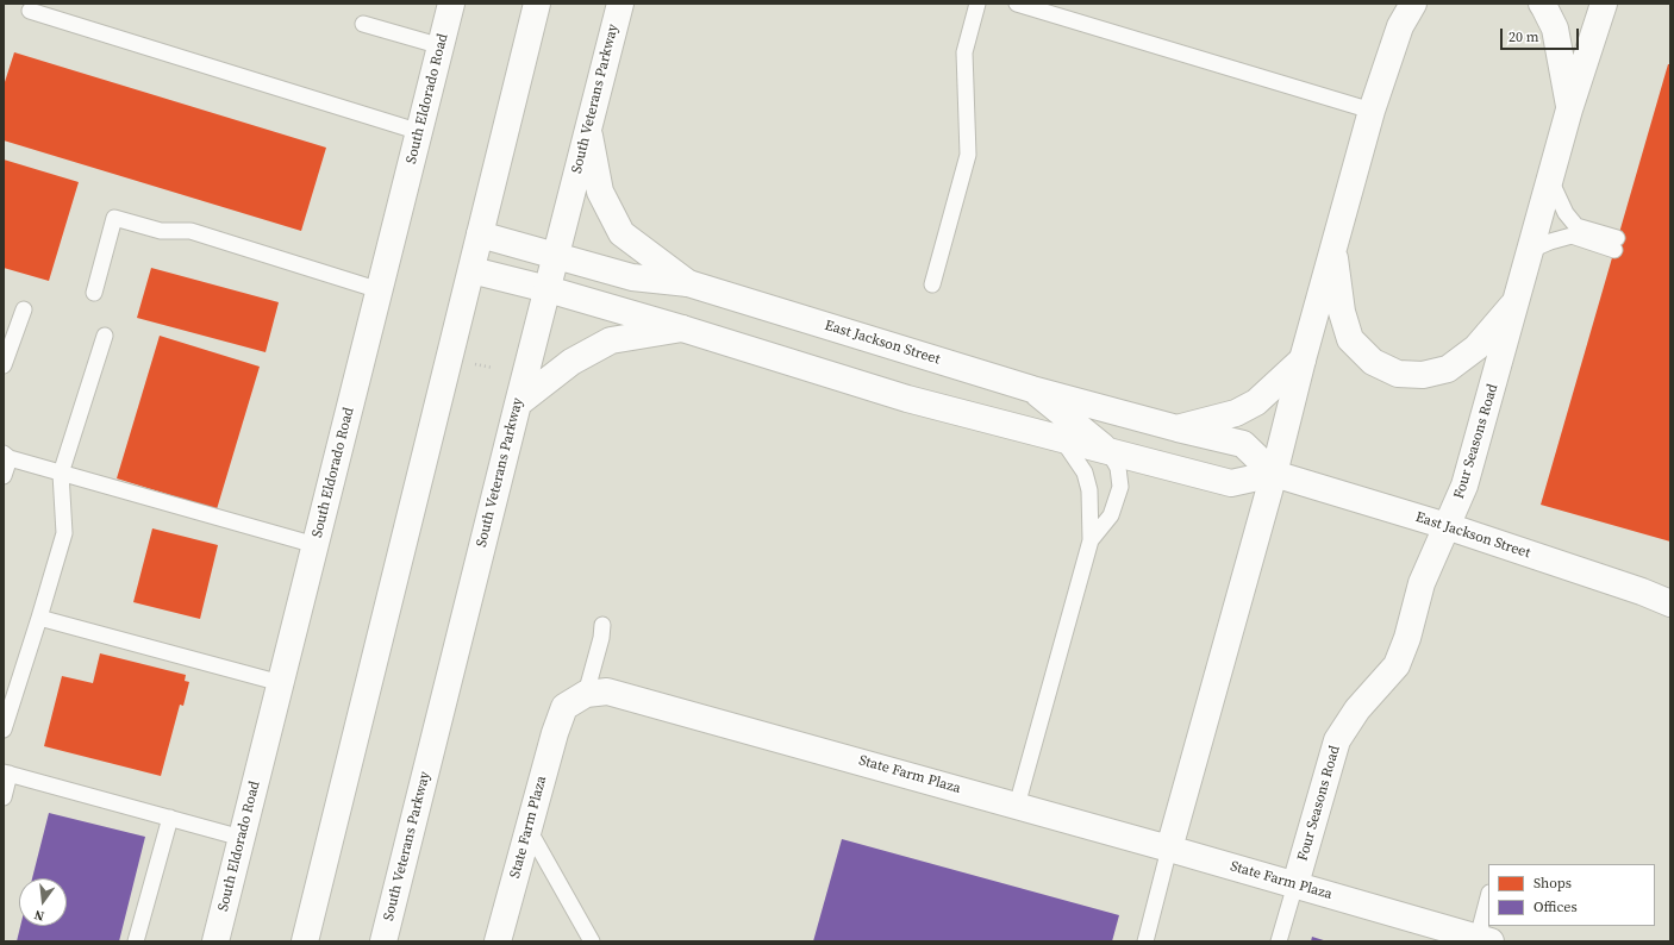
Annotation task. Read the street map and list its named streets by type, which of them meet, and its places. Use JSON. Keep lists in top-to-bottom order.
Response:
{
  "streets": {
    "main road": [
      "South Eldorado Road",
      "South Veterans Parkway",
      "East Jackson Street",
      "Four Seasons Road",
      "State Farm Plaza"
    ]
  },
  "crossings": [
    ["South Veterans Parkway", "East Jackson Street"],
    ["East Jackson Street", "Four Seasons Road"],
    ["Four Seasons Road", "State Farm Plaza"]
  ],
  "legend": ["Shops", "Offices"],
  "scale_bar": "20 m",
  "north": "bottom"
}
